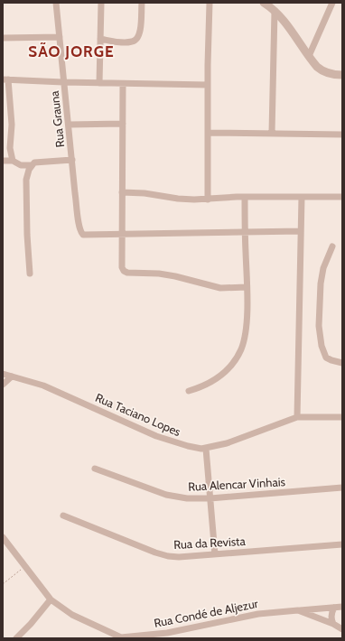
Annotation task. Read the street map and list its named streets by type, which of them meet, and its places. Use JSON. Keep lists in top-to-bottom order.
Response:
{
  "streets": {
    "street": [
      "Rua Grauna",
      "Rua Taciano Lopes",
      "Rua Alencar Vinhais",
      "Rua da Revista",
      "Rua Condé de Aljezur"
    ]
  },
  "districts": ["SÃO JORGE"]
}
